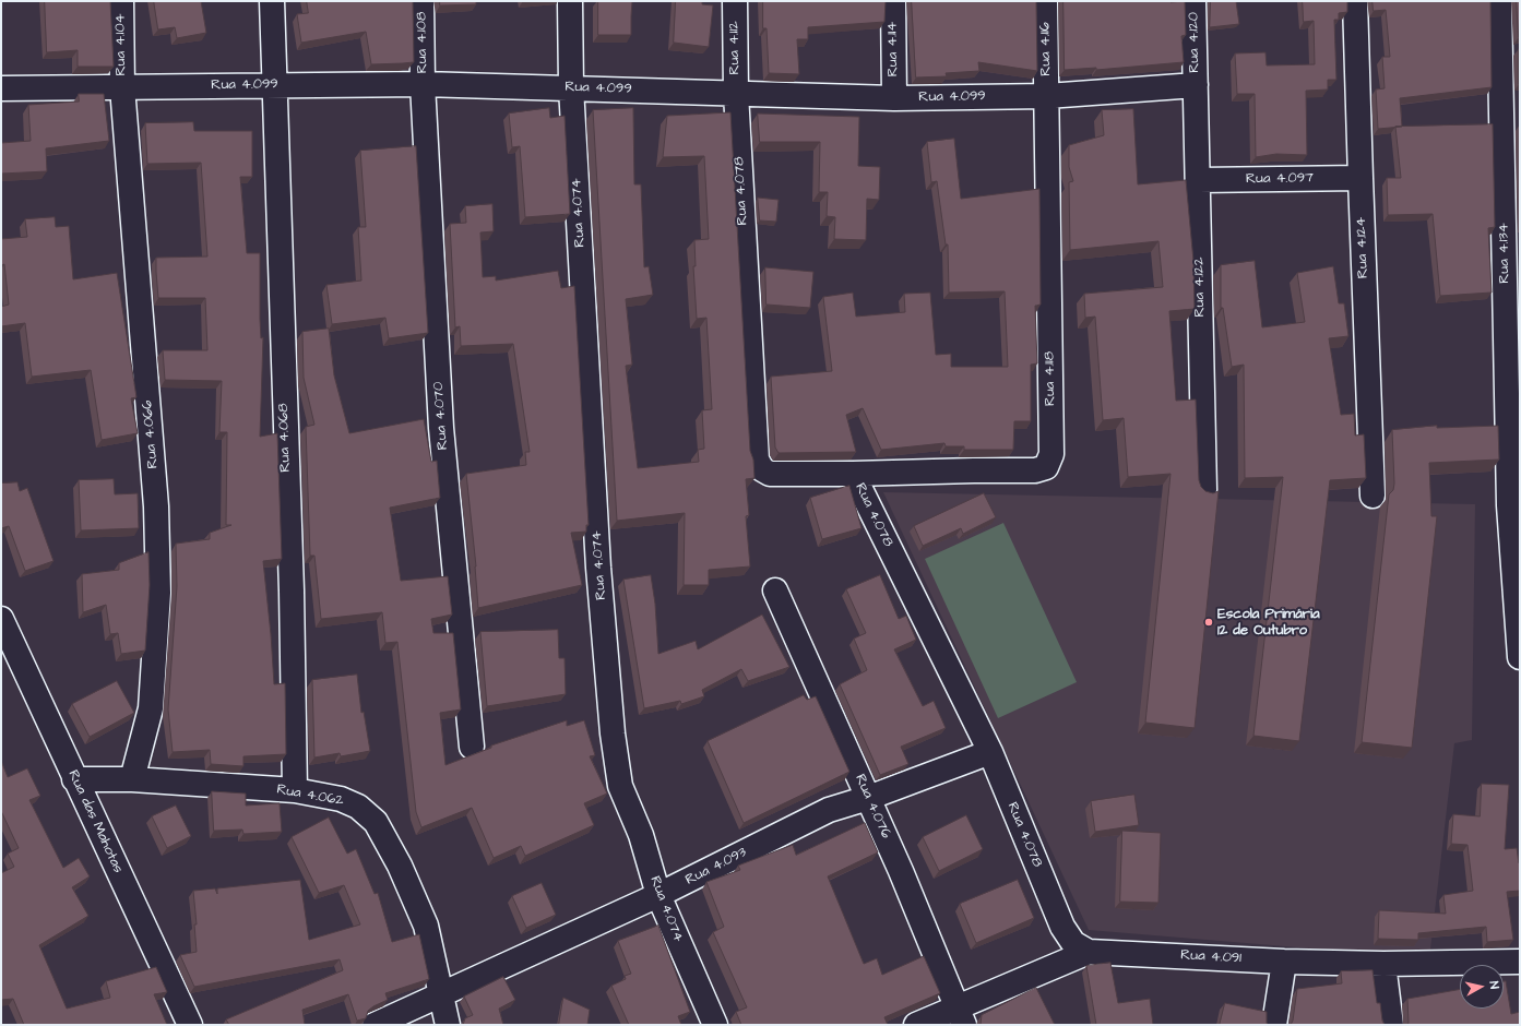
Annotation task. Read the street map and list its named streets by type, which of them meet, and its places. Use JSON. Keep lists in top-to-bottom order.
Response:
{
  "streets": {
    "street": [
      "Rua 4.108",
      "Rua 4.120",
      "Rua 4.104",
      "Rua 4.112",
      "Rua 4.114",
      "Rua 4.116",
      "Rua 4.099",
      "Rua 4.097",
      "Rua 4.078",
      "Rua 4.074",
      "Rua 4.124",
      "Rua 4.134",
      "Rua 4.122",
      "Rua 4.118",
      "Rua 4.070",
      "Rua 4.066",
      "Rua 4.068",
      "Rua 4.062",
      "Rua 4.076",
      "Rua das Mahotas",
      "Rua 4.093",
      "Rua 4.091"
    ]
  },
  "crossings": [
    ["Rua 4.108", "Rua 4.099"],
    ["Rua 4.108", "Rua 4.070"],
    ["Rua 4.120", "Rua 4.099"],
    ["Rua 4.120", "Rua 4.122"],
    ["Rua 4.104", "Rua 4.099"],
    ["Rua 4.104", "Rua 4.066"],
    ["Rua 4.112", "Rua 4.099"],
    ["Rua 4.112", "Rua 4.078"],
    ["Rua 4.114", "Rua 4.099"],
    ["Rua 4.116", "Rua 4.099"],
    ["Rua 4.116", "Rua 4.118"],
    ["Rua 4.099", "Rua 4.078"],
    ["Rua 4.099", "Rua 4.074"],
    ["Rua 4.099", "Rua 4.122"],
    ["Rua 4.099", "Rua 4.118"],
    ["Rua 4.099", "Rua 4.070"],
    ["Rua 4.099", "Rua 4.066"],
    ["Rua 4.099", "Rua 4.068"],
    ["Rua 4.097", "Rua 4.124"],
    ["Rua 4.097", "Rua 4.122"],
    ["Rua 4.078", "Rua 4.118"],
    ["Rua 4.078", "Rua 4.093"],
    ["Rua 4.078", "Rua 4.091"],
    ["Rua 4.074", "Rua 4.093"],
    ["Rua 4.066", "Rua 4.062"],
    ["Rua 4.068", "Rua 4.062"],
    ["Rua 4.062", "Rua das Mahotas"],
    ["Rua 4.062", "Rua 4.093"],
    ["Rua 4.076", "Rua 4.093"],
    ["Rua 4.076", "Rua 4.091"]
  ],
  "places": ["Escola Primária 12 de Outubro"],
  "north": "right"
}
